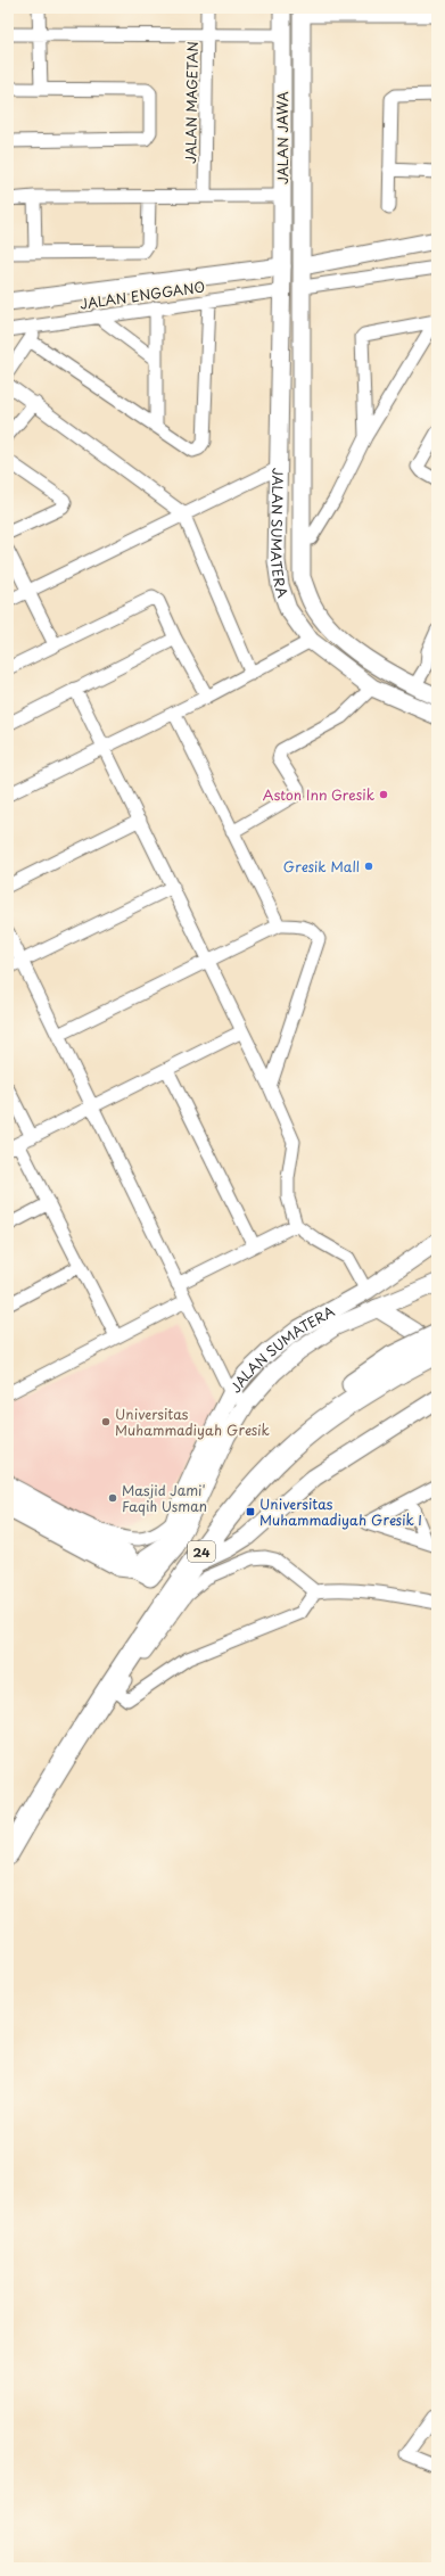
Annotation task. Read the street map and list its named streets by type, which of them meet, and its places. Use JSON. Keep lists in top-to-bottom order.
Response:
{
  "streets": {
    "highway": ["24"],
    "main road": ["JALAN JAWA", "JALAN SUMATERA"],
    "street": ["JALAN MAGETAN", "JALAN ENGGANO"]
  },
  "crossings": [
    ["JALAN JAWA", "JALAN SUMATERA"],
    ["JALAN ENGGANO", "JALAN SUMATERA"],
    ["JALAN SUMATERA", "24"]
  ],
  "places": {
    "other": [
      "Aston Inn Gresik",
      "Gresik Mall",
      "Universitas Muhammadiyah Gresik",
      "Masjid Jami' Faqih Usman"
    ],
    "transit": ["Universitas Muhammadiyah Gresik I"]
  }
}
